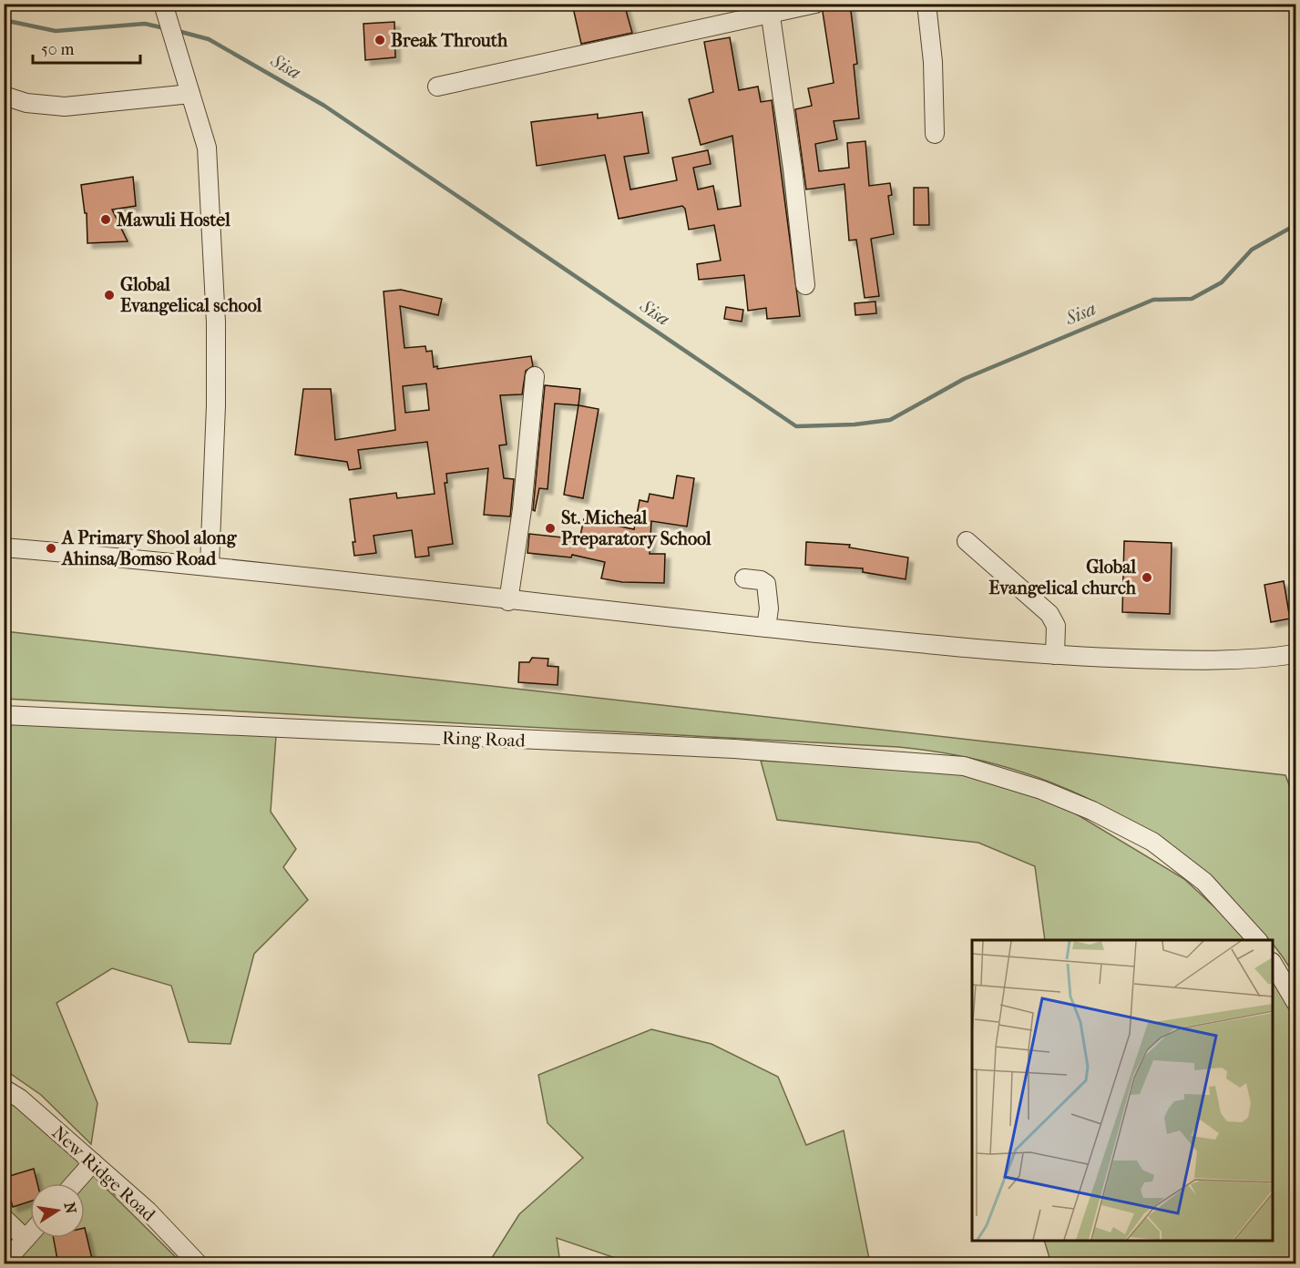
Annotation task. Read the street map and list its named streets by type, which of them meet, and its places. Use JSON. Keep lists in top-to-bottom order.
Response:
{
  "streets": {
    "street": ["Ring Road", "New Ridge Road"]
  },
  "water": ["Sisa"],
  "places": [
    "Break Throuth",
    "Mawuli Hostel",
    "Global Evangelical school",
    "St. Micheal Preparatory School",
    "A Primary Shool along Ahinsa/Bomso Road",
    "Global Evangelical church"
  ],
  "scale_bar": "50 m",
  "north": "right"
}
